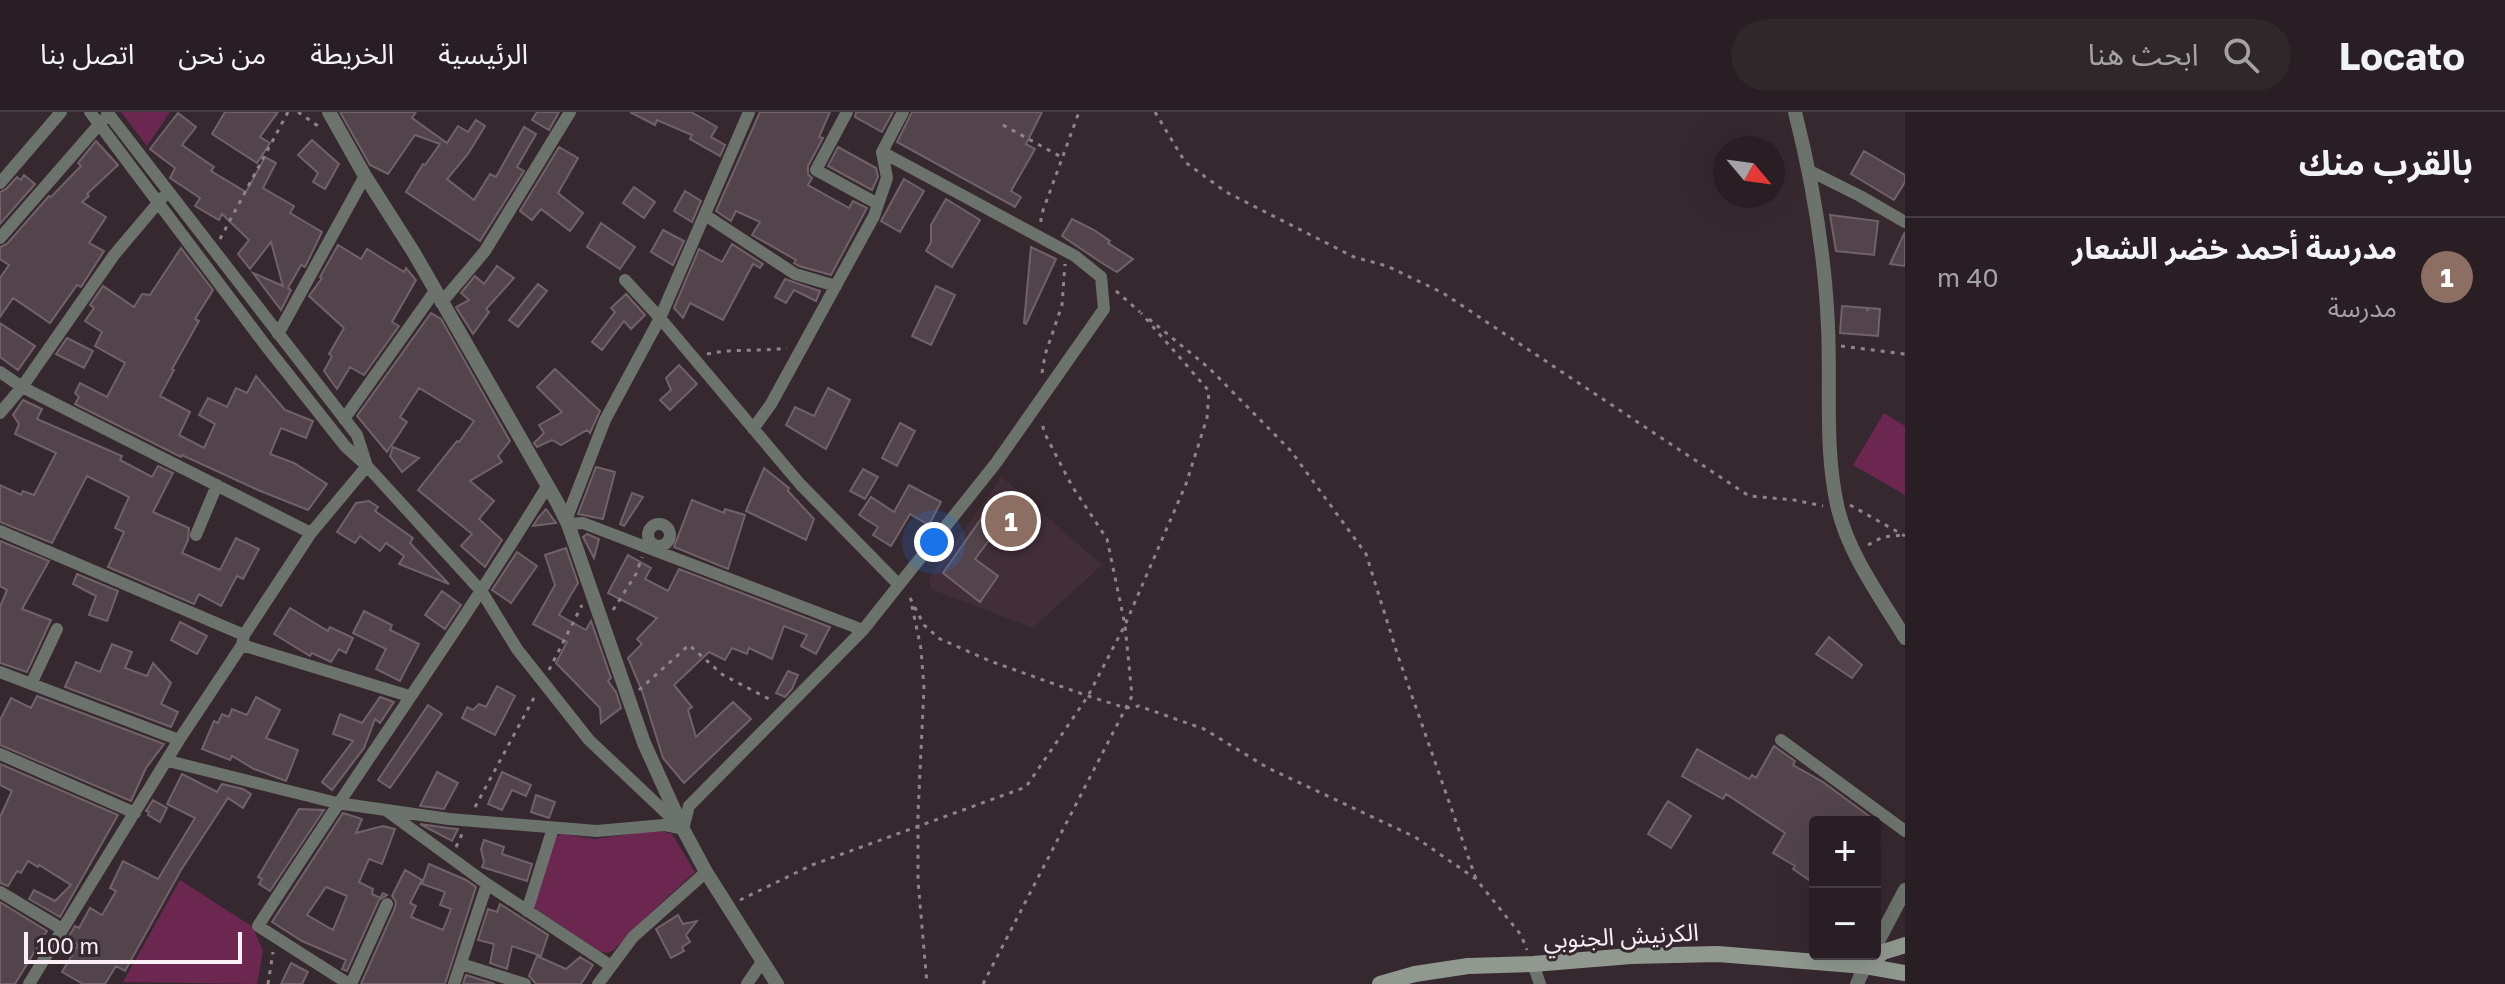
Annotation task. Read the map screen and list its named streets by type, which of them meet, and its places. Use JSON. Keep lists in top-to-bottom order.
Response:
{
  "streets": {
    "main road": ["الكرنيش الجنوبي"]
  },
  "scale_bar": "100 m",
  "north": "bottom right",
  "page": {
    "header": "Locato",
    "search": "ابحث هنا",
    "nav": [
      "الرئيسية",
      "الخريطة",
      "من نحن",
      "اتصل بنا"
    ],
    "heading": "بالقرب منك",
    "list": [
      {
        "mark": "1",
        "name": "مدرسة أحمد خضر الشعار",
        "note": "مدرسة",
        "value": "40 m"
      }
    ],
    "pins": "1",
    "map_buttons": ["+", "−"],
    "scale": "100 m"
  }
}
